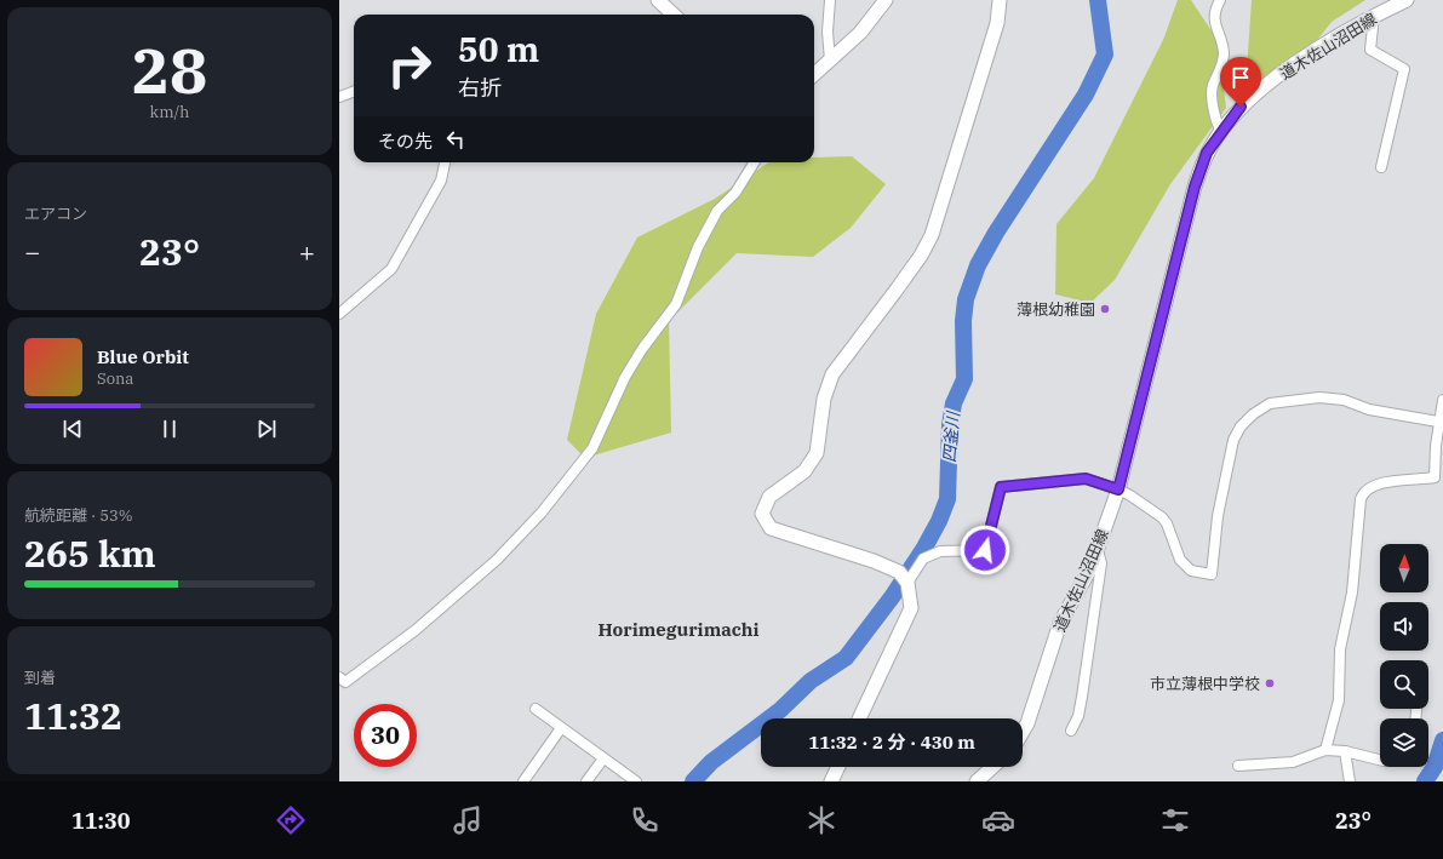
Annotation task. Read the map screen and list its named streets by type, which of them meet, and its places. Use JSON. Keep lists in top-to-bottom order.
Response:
{
  "streets": {
    "street": ["道木佐山沼田線"]
  },
  "districts": ["Horimegurimachi"],
  "water": ["四釜川"],
  "places": ["薄根幼稚園", "市立薄根中学校"],
  "north": "top",
  "page": {
    "tile": [
      ["28", "km/h"],
      "エアコン",
      ["航続距離 · 53%", "265 km"],
      ["到着", "11:32"]
    ],
    "turn": ["50 m", "右折"],
    "then": "その先",
    "heat": ["−", "23°", "+"],
    "song": ["Blue Orbit", "Sona"],
    "limit": "30",
    "trip": "11:32 · 2 分 · 430 m",
    "tabs": ["11:30", "23°"]
  }
}
